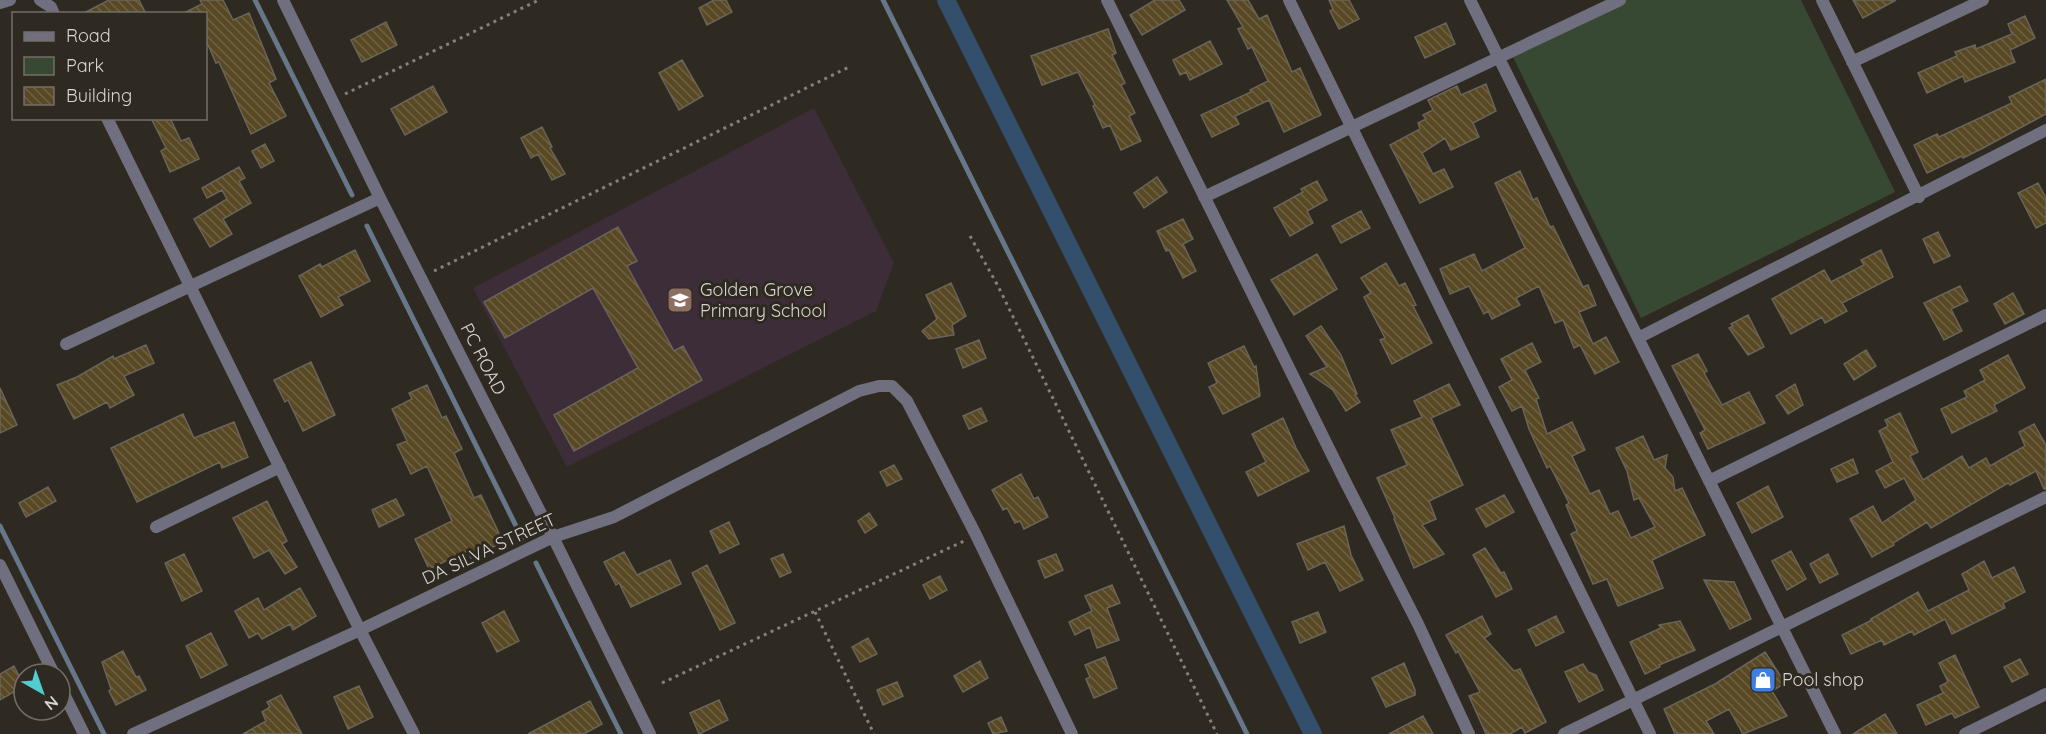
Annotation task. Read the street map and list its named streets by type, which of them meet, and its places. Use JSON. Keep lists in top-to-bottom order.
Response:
{
  "streets": {
    "street": ["PC ROAD", "DA SILVA STREET"]
  },
  "crossings": [
    ["PC ROAD", "DA SILVA STREET"]
  ],
  "places": {
    "school or university": ["Golden Grove Primary School"],
    "shop": ["Pool shop"]
  },
  "legend": ["Road", "Park", "Building"],
  "north": "bottom right"
}
